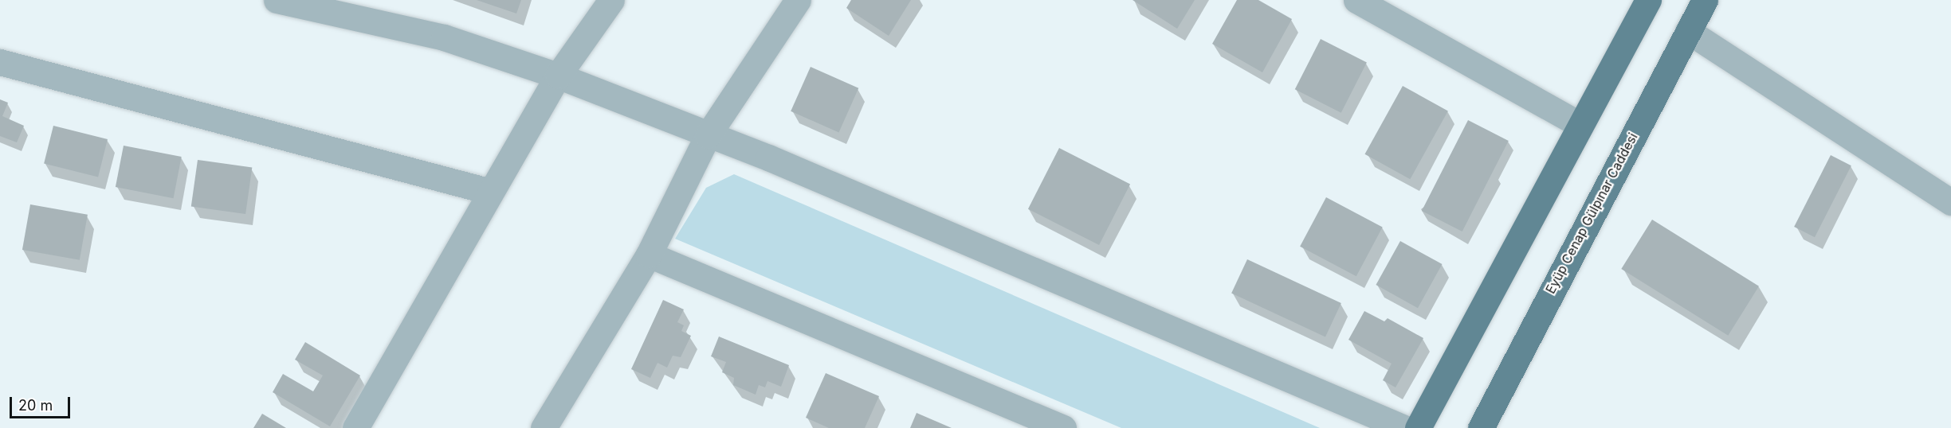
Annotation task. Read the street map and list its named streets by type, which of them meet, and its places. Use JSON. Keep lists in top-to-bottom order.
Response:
{
  "streets": {
    "main road": ["Eyüp Cenap Gülpınar Caddesi"]
  },
  "scale_bar": "20 m"
}
